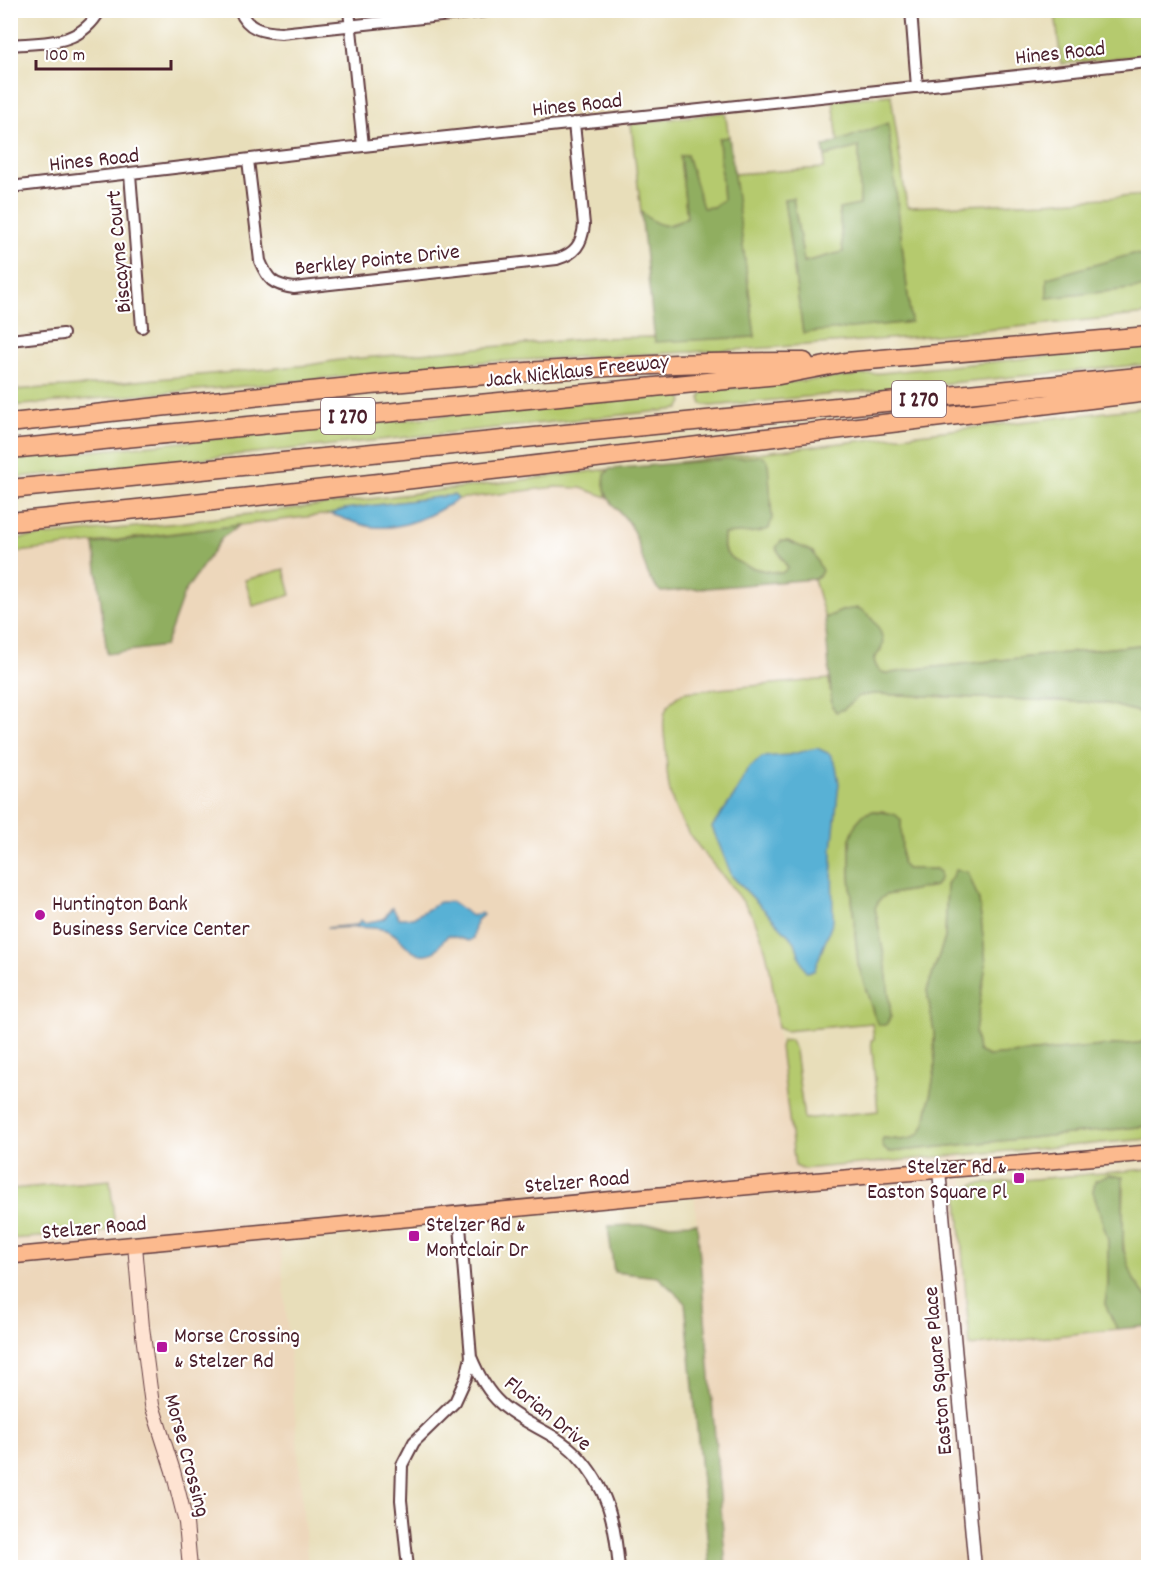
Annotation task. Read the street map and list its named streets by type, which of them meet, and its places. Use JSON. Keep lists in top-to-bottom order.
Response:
{
  "streets": {
    "highway": ["Jack Nicklaus Freeway", "I 270"],
    "main road": ["Stelzer Road", "Morse Crossing"],
    "street": [
      "Hines Road",
      "Biscayne Court",
      "Berkley Pointe Drive",
      "Easton Square Place",
      "Florian Drive"
    ]
  },
  "crossings": [
    ["Hines Road", "Biscayne Court"],
    ["Hines Road", "Berkley Pointe Drive"],
    ["Stelzer Road", "Easton Square Place"],
    ["Stelzer Road", "Morse Crossing"]
  ],
  "places": {
    "other": ["Huntington Bank Business Service Center"],
    "transit": ["Stelzer Rd & Easton Square Pl", "Stelzer Rd & Montclair Dr", "Morse Crossing & Stelzer Rd"]
  },
  "scale_bar": "100 m"
}
